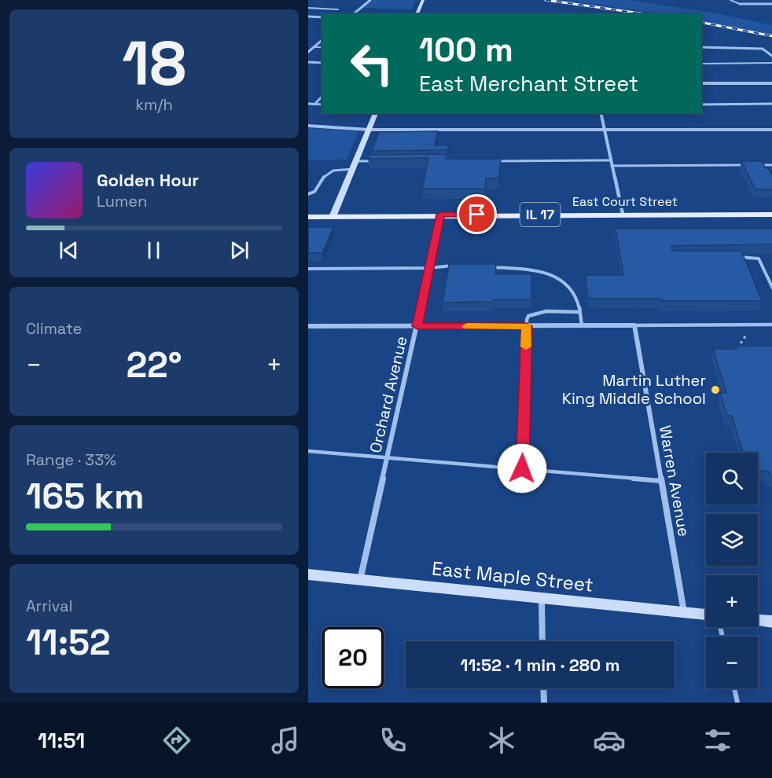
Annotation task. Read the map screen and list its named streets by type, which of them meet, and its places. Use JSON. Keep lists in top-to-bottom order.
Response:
{
  "streets": {
    "main road": ["East Court Street", "IL 17", "East Maple Street"],
    "street": ["Orchard Avenue", "Warren Avenue"]
  },
  "crossings": [
    ["East Court Street", "Orchard Avenue"],
    ["Orchard Avenue", "East Maple Street"],
    ["Warren Avenue", "East Maple Street"]
  ],
  "places": ["Martin Luther King Middle School"],
  "page": {
    "tile": [
      ["18", "km/h"],
      "Climate",
      ["Range · 33%", "165 km"],
      ["Arrival", "11:52"]
    ],
    "turn": ["100 m", "East Merchant Street"],
    "song": ["Golden Hour", "Lumen"],
    "heat": ["−", "22°", "+"],
    "map_buttons": ["+", "−"],
    "limit": "20",
    "trip": "11:52 · 1 min · 280 m",
    "tabs": "11:51"
  }
}
